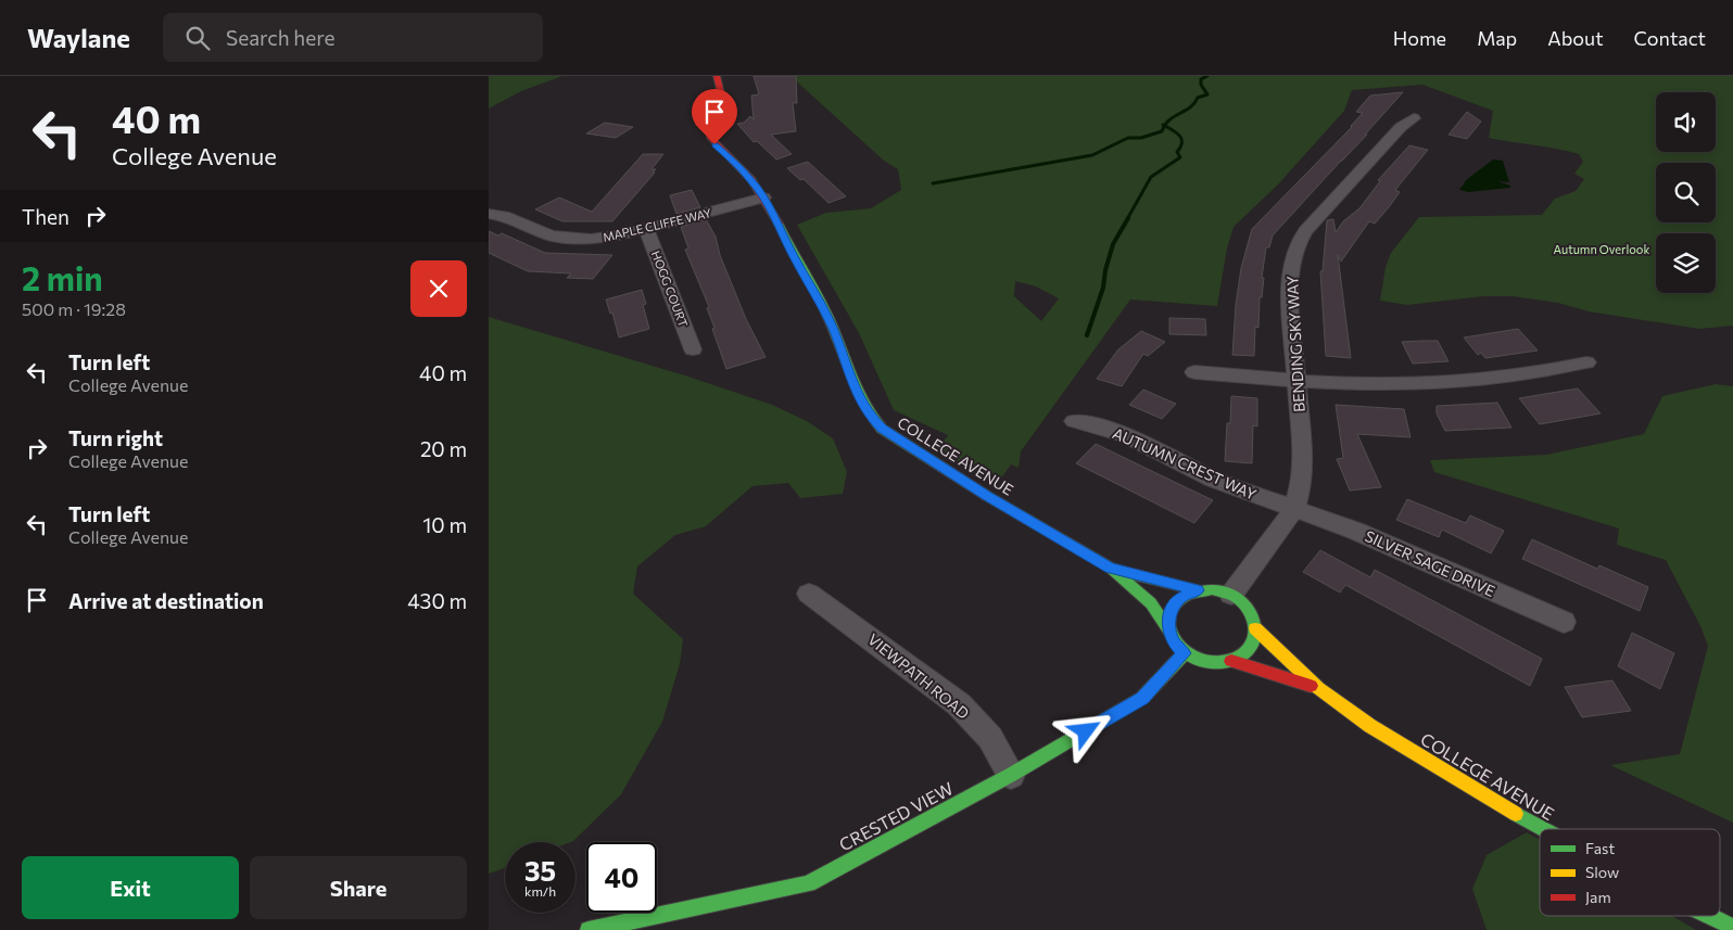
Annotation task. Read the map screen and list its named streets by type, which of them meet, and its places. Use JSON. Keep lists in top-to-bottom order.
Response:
{
  "streets": {
    "street": [
      "MAPLE CLIFFE WAY",
      "HOGG COURT",
      "BENDING SKY WAY",
      "COLLEGE AVENUE",
      "AUTUMN CREST WAY",
      "SILVER SAGE DRIVE",
      "VIEWPATH ROAD",
      "CRESTED VIEW"
    ]
  },
  "crossings": [
    ["MAPLE CLIFFE WAY", "HOGG COURT"],
    ["MAPLE CLIFFE WAY", "COLLEGE AVENUE"],
    ["BENDING SKY WAY", "COLLEGE AVENUE"],
    ["BENDING SKY WAY", "AUTUMN CREST WAY"],
    ["BENDING SKY WAY", "SILVER SAGE DRIVE"],
    ["BENDING SKY WAY", "CRESTED VIEW"],
    ["COLLEGE AVENUE", "CRESTED VIEW"],
    ["AUTUMN CREST WAY", "SILVER SAGE DRIVE"],
    ["VIEWPATH ROAD", "CRESTED VIEW"]
  ],
  "parks": ["Autumn Overlook"],
  "legend": ["Fast", "Slow", "Jam"],
  "page": {
    "header": "Waylane",
    "search": "Search here",
    "nav": [
      "Home",
      "Map",
      "About",
      "Contact"
    ],
    "turn": ["40 m", "College Avenue"],
    "then": "Then",
    "heading": ["2 min", "500 m · 19:28"],
    "list": [
      {
        "name": "Turn left",
        "note": "College Avenue",
        "value": "40 m"
      },
      {
        "name": "Turn right",
        "note": "College Avenue",
        "value": "20 m"
      },
      {
        "name": "Turn left",
        "note": "College Avenue",
        "value": "10 m"
      },
      {
        "name": "Arrive at destination",
        "value": "430 m"
      }
    ],
    "speed": "35 km/h",
    "limit": "40",
    "buttons": ["Exit", "Share"]
  }
}
